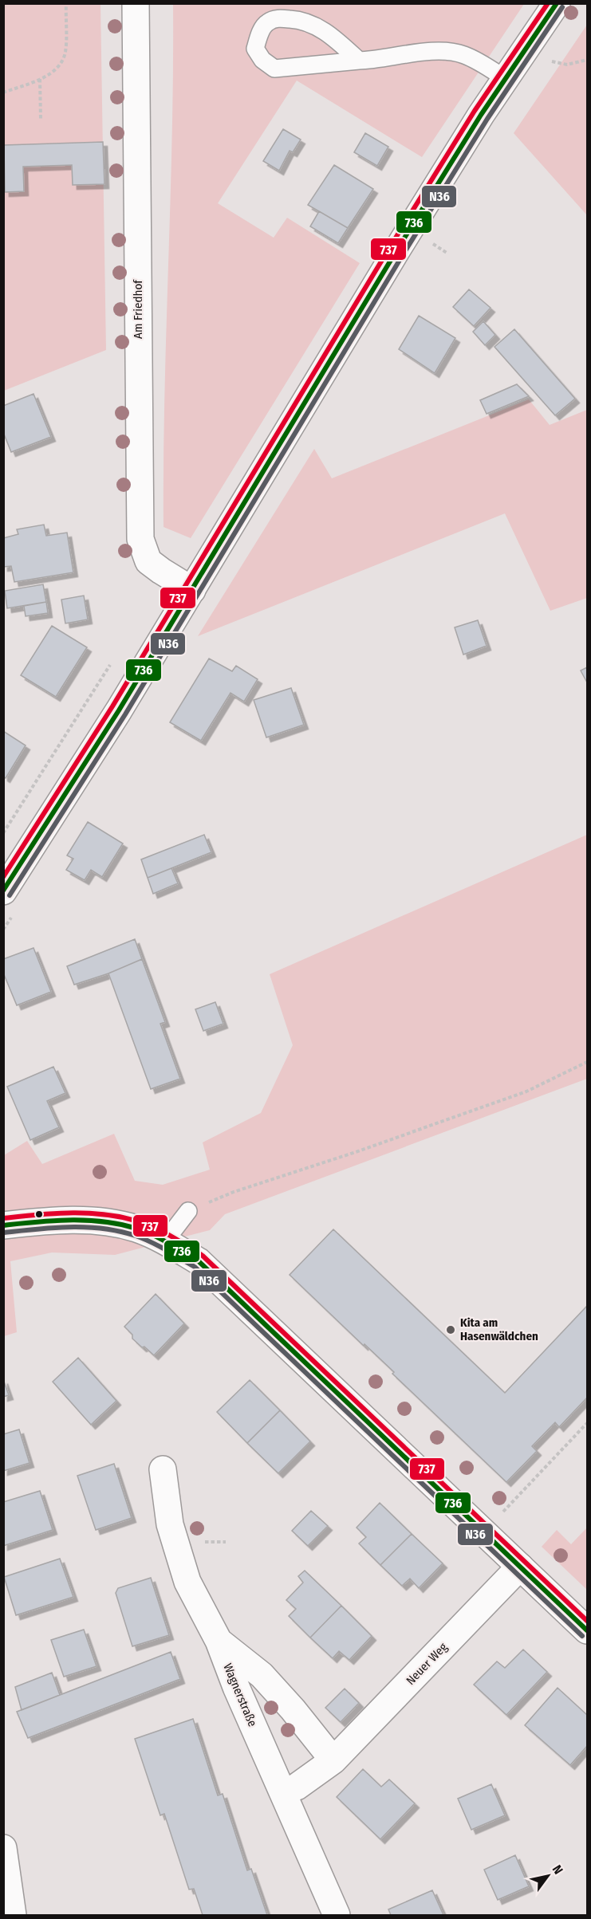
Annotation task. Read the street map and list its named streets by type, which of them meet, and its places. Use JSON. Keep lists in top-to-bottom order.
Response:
{
  "streets": {
    "street": ["Am Friedhof", "Neuer Weg", "Wagnerstraße"]
  },
  "crossings": [
    ["Neuer Weg", "Wagnerstraße"]
  ],
  "places": ["Kita am Hasenwäldchen"],
  "lines": ["transit line 736", "transit line 737", "transit line N36"],
  "north": "top right"
}
